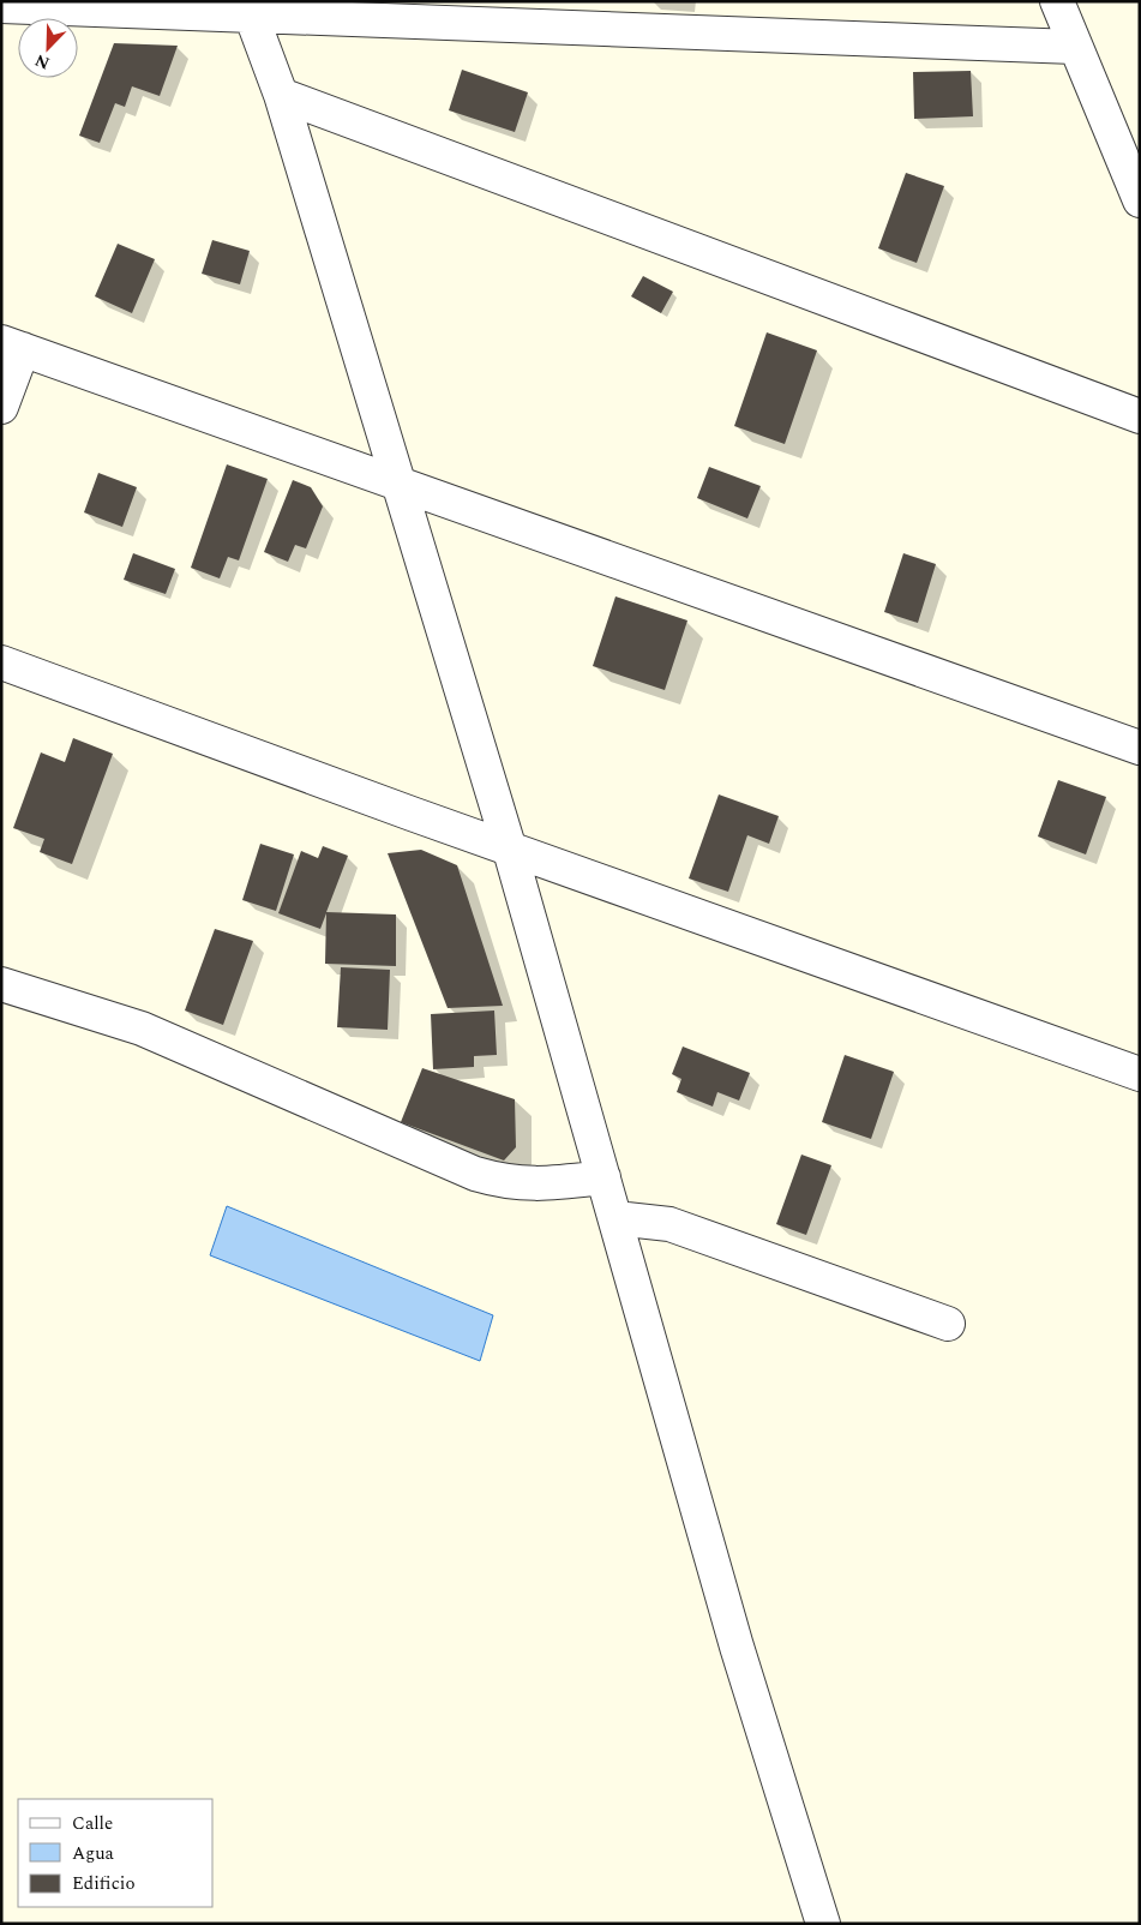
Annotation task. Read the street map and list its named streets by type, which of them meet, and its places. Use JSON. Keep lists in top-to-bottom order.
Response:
{
  "legend": ["Calle", "Agua", "Edificio"],
  "north": "bottom left"
}
